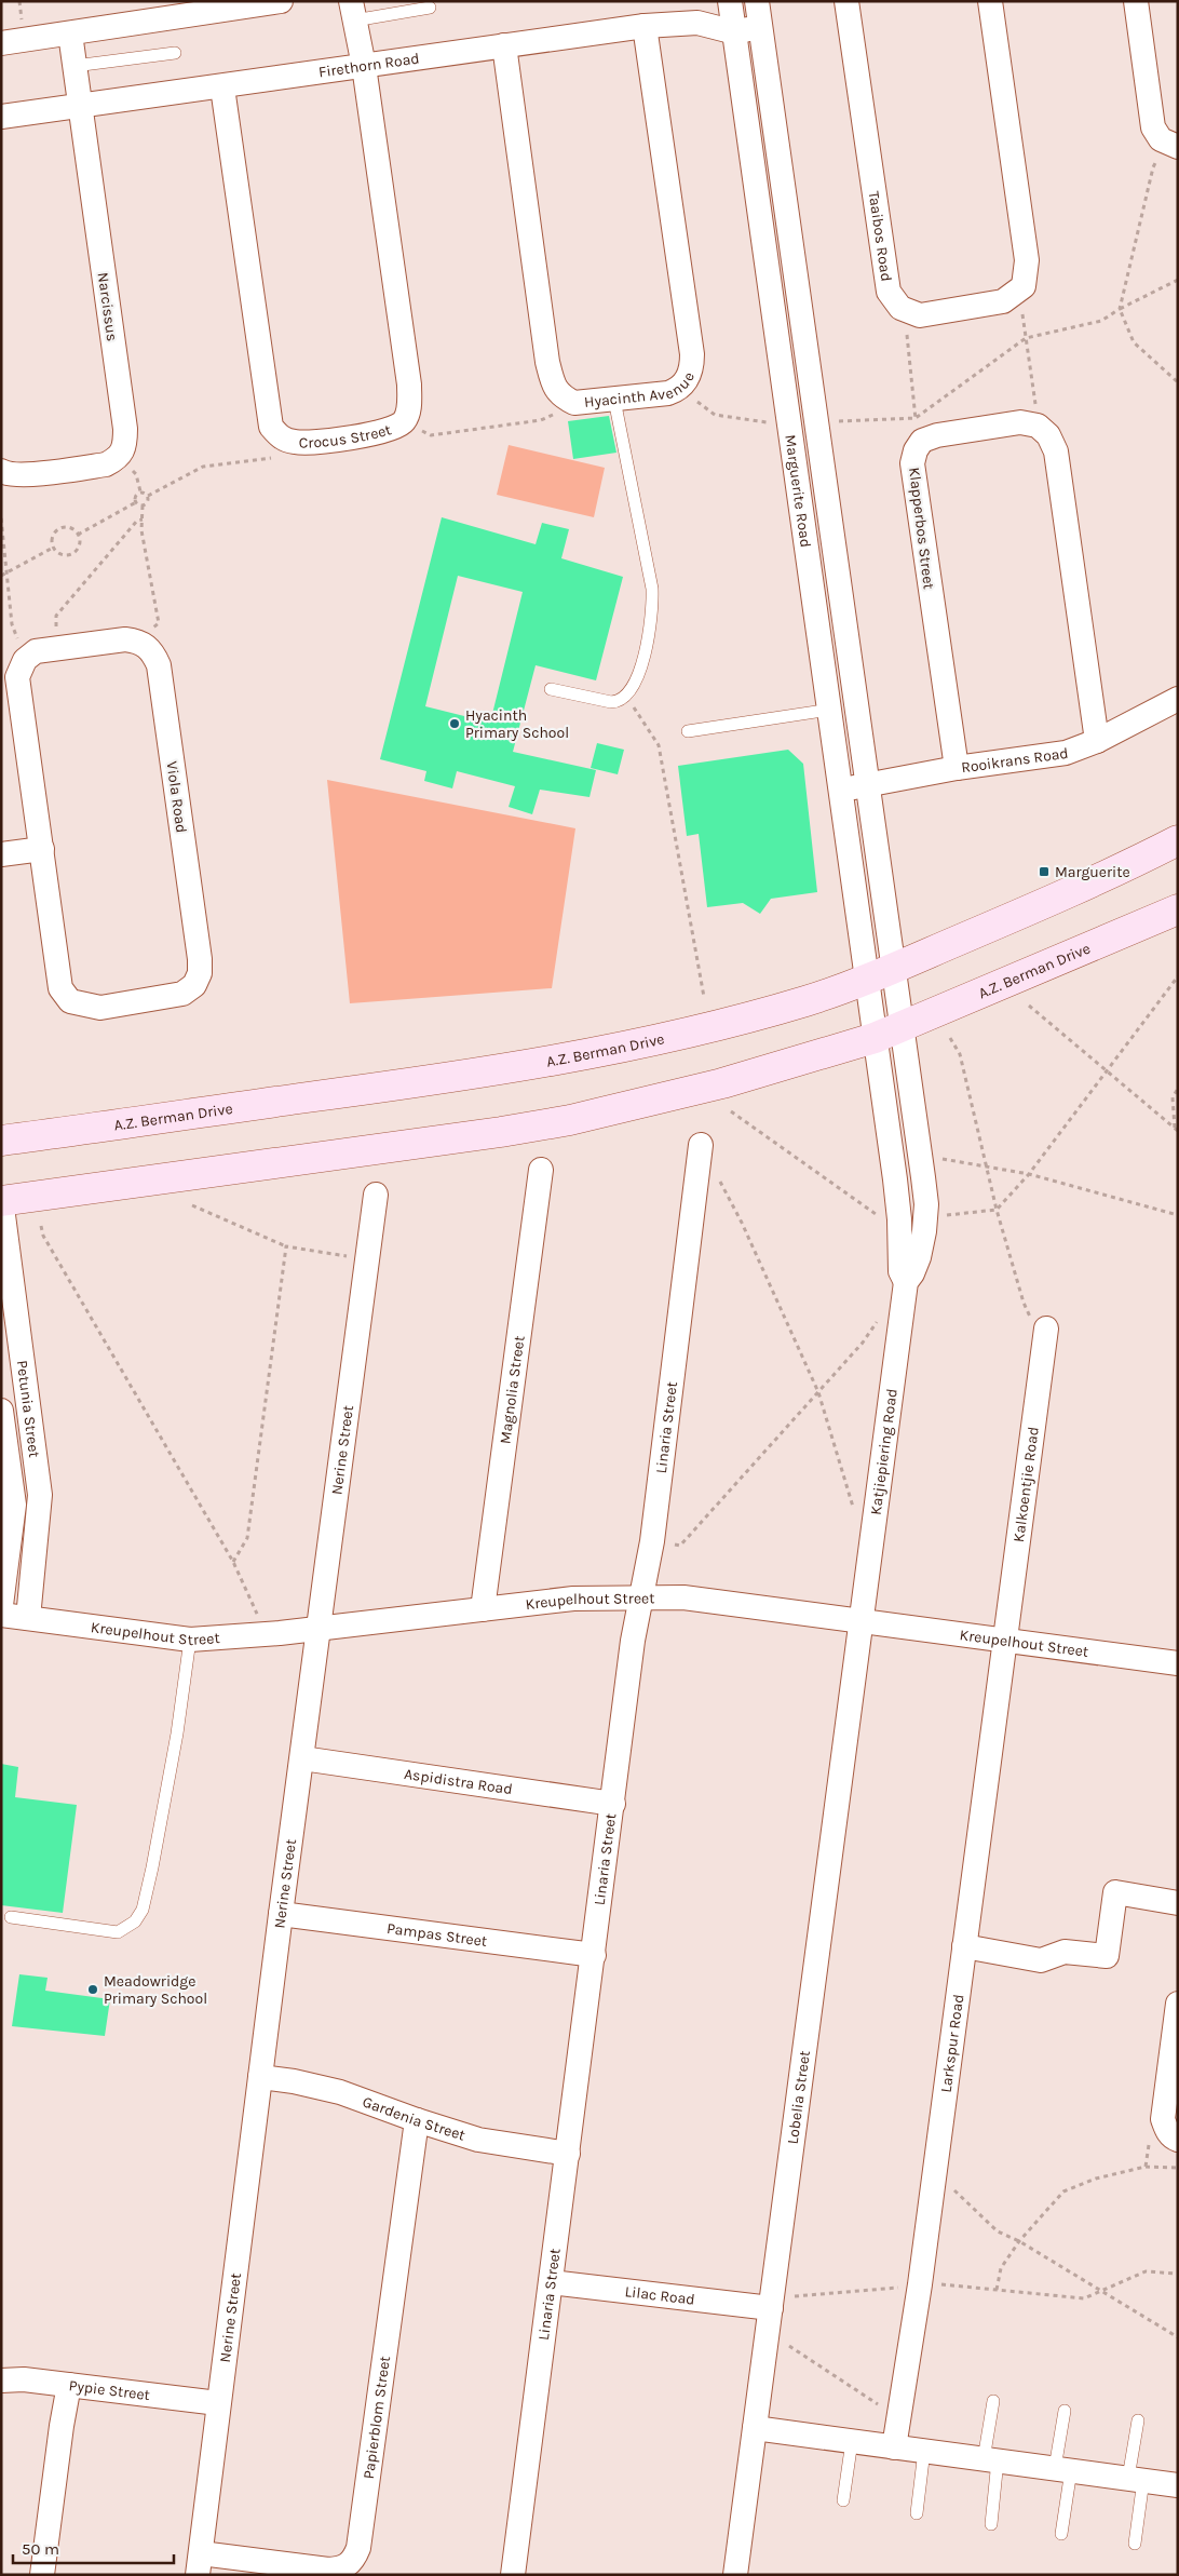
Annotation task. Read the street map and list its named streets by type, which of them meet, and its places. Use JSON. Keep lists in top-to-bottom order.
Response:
{
  "streets": {
    "main road": ["A.Z. Berman Drive"],
    "street": [
      "Firethorn Road",
      "Taaibos Road",
      "Narcissus",
      "Hyacinth Avenue",
      "Crocus Street",
      "Marguerite Road",
      "Klapperbos Street",
      "Rooikrans Road",
      "Viola Road",
      "Magnolia Street",
      "Petunia Street",
      "Linaria Street",
      "Nerine Street",
      "Katjiepiering Road",
      "Kalkoentjie Road",
      "Kreupelhout Street",
      "Aspidistra Road",
      "Pampas Street",
      "Larkspur Road",
      "Lobelia Street",
      "Gardenia Street",
      "Lilac Road",
      "Pypie Street",
      "Papierblom Street"
    ]
  },
  "crossings": [
    ["Firethorn Road", "Narcissus"],
    ["Firethorn Road", "Hyacinth Avenue"],
    ["Firethorn Road", "Crocus Street"],
    ["Firethorn Road", "Marguerite Road"],
    ["Marguerite Road", "Rooikrans Road"],
    ["Marguerite Road", "A.Z. Berman Drive"],
    ["Marguerite Road", "Katjiepiering Road"],
    ["Klapperbos Street", "Rooikrans Road"],
    ["A.Z. Berman Drive", "Petunia Street"],
    ["A.Z. Berman Drive", "Katjiepiering Road"],
    ["Magnolia Street", "Kreupelhout Street"],
    ["Petunia Street", "Kreupelhout Street"],
    ["Linaria Street", "Kreupelhout Street"],
    ["Linaria Street", "Aspidistra Road"],
    ["Linaria Street", "Pampas Street"],
    ["Linaria Street", "Gardenia Street"],
    ["Linaria Street", "Lilac Road"],
    ["Nerine Street", "Kreupelhout Street"],
    ["Nerine Street", "Aspidistra Road"],
    ["Nerine Street", "Pampas Street"],
    ["Nerine Street", "Gardenia Street"],
    ["Nerine Street", "Pypie Street"],
    ["Nerine Street", "Papierblom Street"],
    ["Katjiepiering Road", "Kreupelhout Street"],
    ["Katjiepiering Road", "Lobelia Street"],
    ["Kalkoentjie Road", "Kreupelhout Street"],
    ["Kalkoentjie Road", "Larkspur Road"],
    ["Kreupelhout Street", "Larkspur Road"],
    ["Kreupelhout Street", "Lobelia Street"],
    ["Lobelia Street", "Lilac Road"],
    ["Gardenia Street", "Papierblom Street"]
  ],
  "places": {
    "other": ["Hyacinth Primary School", "Meadowridge Primary School"],
    "transit": ["Marguerite"]
  },
  "scale_bar": "50 m"
}
